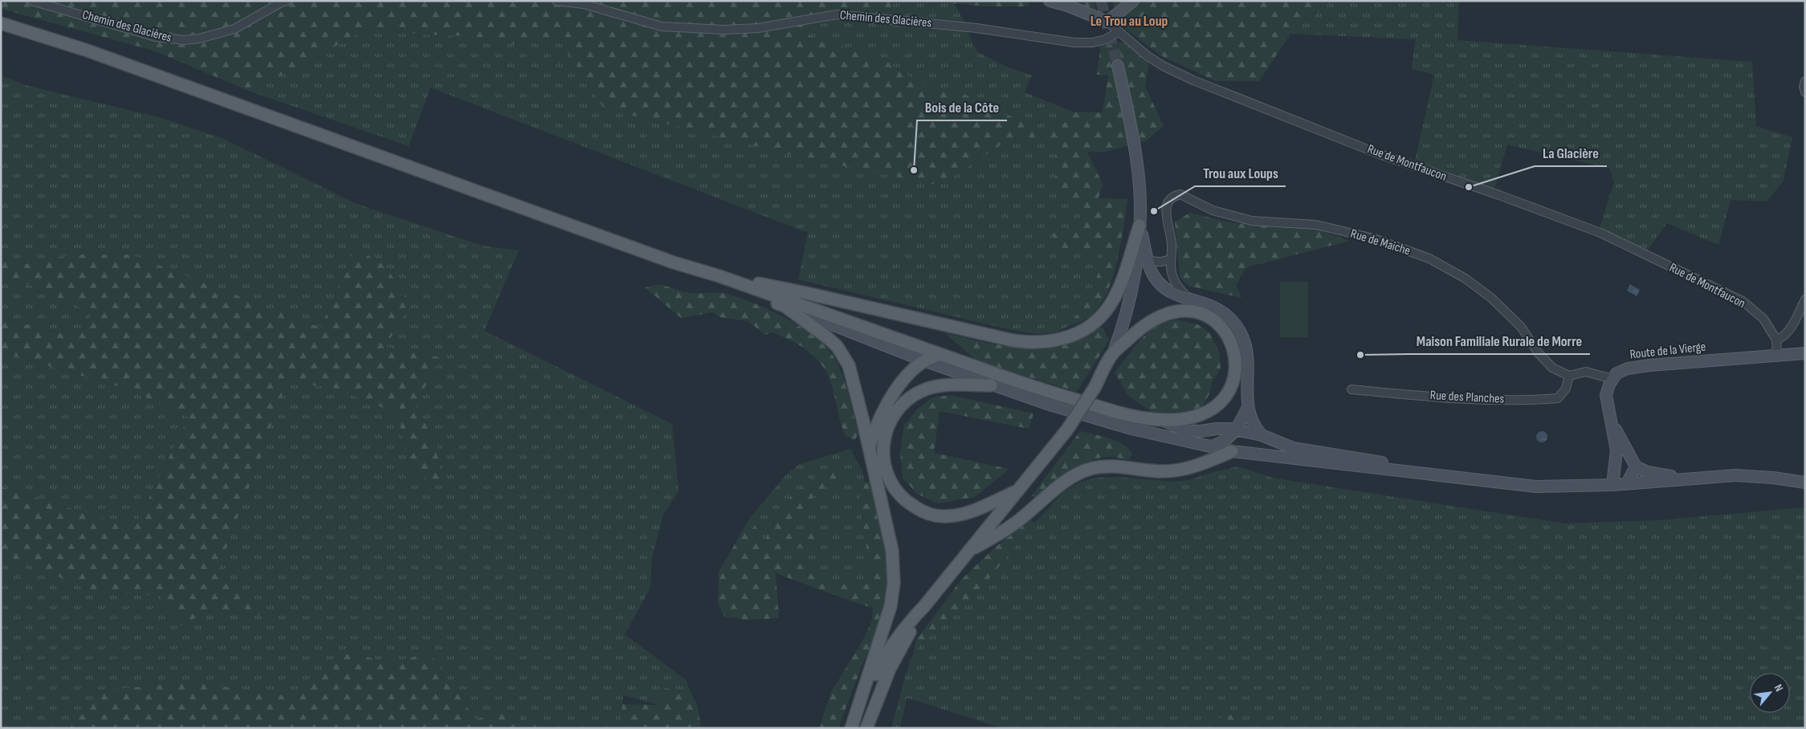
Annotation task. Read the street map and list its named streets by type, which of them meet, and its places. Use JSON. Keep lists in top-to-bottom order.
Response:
{
  "streets": {
    "main road": ["Route de la Vierge"],
    "street": [
      "Chemin des Glacières",
      "Rue de Montfaucon",
      "Rue de Maiche",
      "Rue des Planches"
    ]
  },
  "crossings": [
    ["Chemin des Glacières", "Rue de Montfaucon"],
    ["Rue de Montfaucon", "Route de la Vierge"],
    ["Rue de Maiche", "Rue des Planches"]
  ],
  "districts": ["Le Trou au Loup"],
  "places": [
    "Bois de la Côte",
    "La Glacière",
    "Trou aux Loups",
    "Maison Familiale Rurale de Morre"
  ],
  "north": "top right"
}
